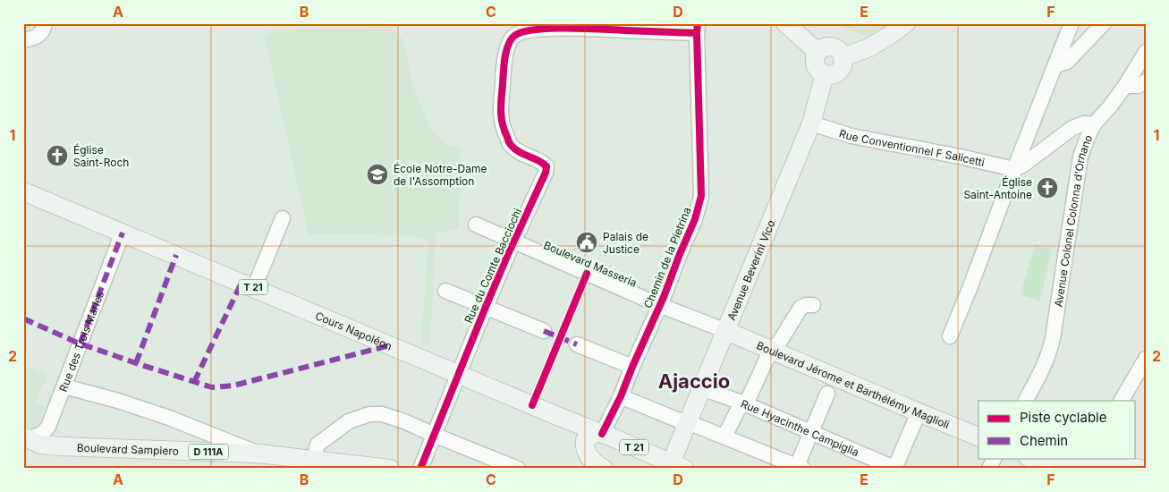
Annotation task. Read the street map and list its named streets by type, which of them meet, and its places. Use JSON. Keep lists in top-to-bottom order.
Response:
{
  "streets": {
    "main road": [
      "Avenue Beverini Vico",
      "T 21",
      "Cours Napoléon",
      "Boulevard Jérome et Barthélémy Maglioli",
      "Boulevard Sampiero",
      "D 111A"
    ],
    "street": [
      "Rue Conventionnel F Salicetti",
      "Avenue Colonel Colonna d'Ornano",
      "Chemin de la Pietrina",
      "Boulevard Masseria",
      "Rue du Comte Bacciochi",
      "Rue des Trois Maries",
      "Rue Hyacinthe Campiglia"
    ]
  },
  "crossings": [
    ["Rue Conventionnel F Salicetti", "Avenue Beverini Vico"],
    ["Chemin de la Pietrina", "Boulevard Masseria"],
    ["Chemin de la Pietrina", "Rue du Comte Bacciochi"],
    ["Chemin de la Pietrina", "Cours Napoléon"],
    ["Boulevard Masseria", "Rue du Comte Bacciochi"],
    ["Boulevard Masseria", "Avenue Beverini Vico"],
    ["Boulevard Masseria", "Boulevard Jérome et Barthélémy Maglioli"],
    ["Rue du Comte Bacciochi", "Cours Napoléon"],
    ["Avenue Beverini Vico", "Cours Napoléon"],
    ["Avenue Beverini Vico", "Boulevard Jérome et Barthélémy Maglioli"],
    ["Avenue Beverini Vico", "Rue Hyacinthe Campiglia"],
    ["Cours Napoléon", "Rue des Trois Maries"],
    ["Rue des Trois Maries", "Boulevard Sampiero"]
  ],
  "districts": ["Ajaccio"],
  "places": {
    "church": ["Église Saint-Roch", "Église Saint-Antoine"],
    "school or university": ["École Notre-Dame de l'Assomption"],
    "public building": ["Palais de Justice"]
  },
  "legend": ["Piste cyclable", "Chemin"],
  "grid": {
    "columns": [
      "A",
      "B",
      "C",
      "D",
      "E",
      "F"
    ],
    "rows": ["1", "2"]
  }
}
